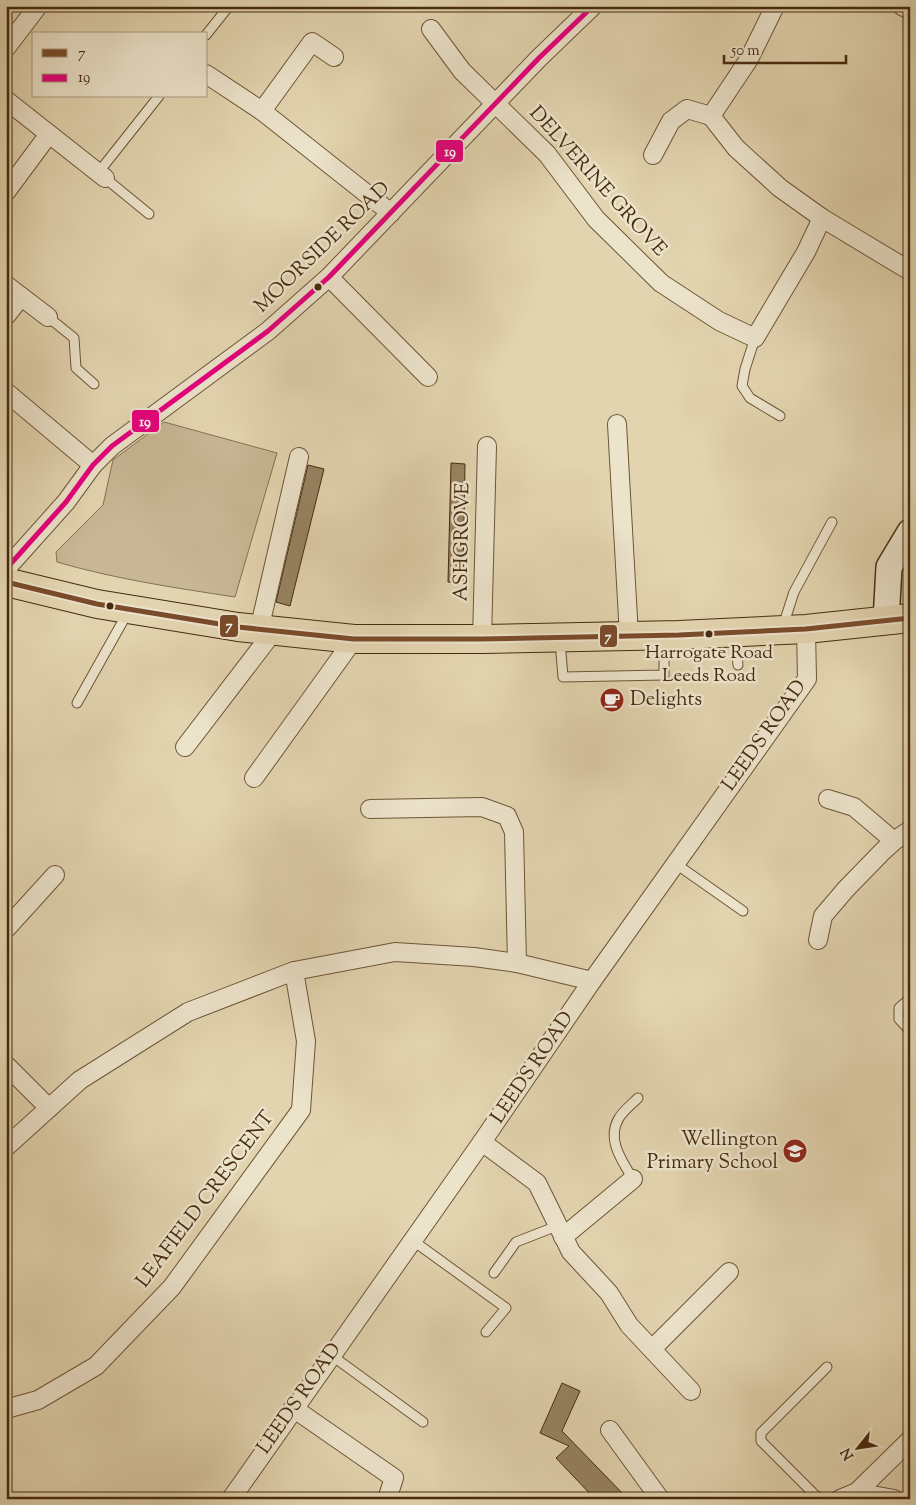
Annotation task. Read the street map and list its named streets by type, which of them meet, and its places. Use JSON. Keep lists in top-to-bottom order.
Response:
{
  "streets": {
    "street": [
      "DELVERINE GROVE",
      "MOORSIDE ROAD",
      "ASHGROVE",
      "LEEDS ROAD",
      "LEAFIELD CRESCENT"
    ]
  },
  "crossings": [
    ["DELVERINE GROVE", "MOORSIDE ROAD"]
  ],
  "places": {
    "other": ["Harrogate Road Leeds Road"],
    "cafe": ["Delights"],
    "school or university": ["Wellington Primary School"]
  },
  "lines": ["transit line 19", "transit line 7"],
  "legend": ["7", "19"],
  "scale_bar": "50 m",
  "north": "bottom left"
}
